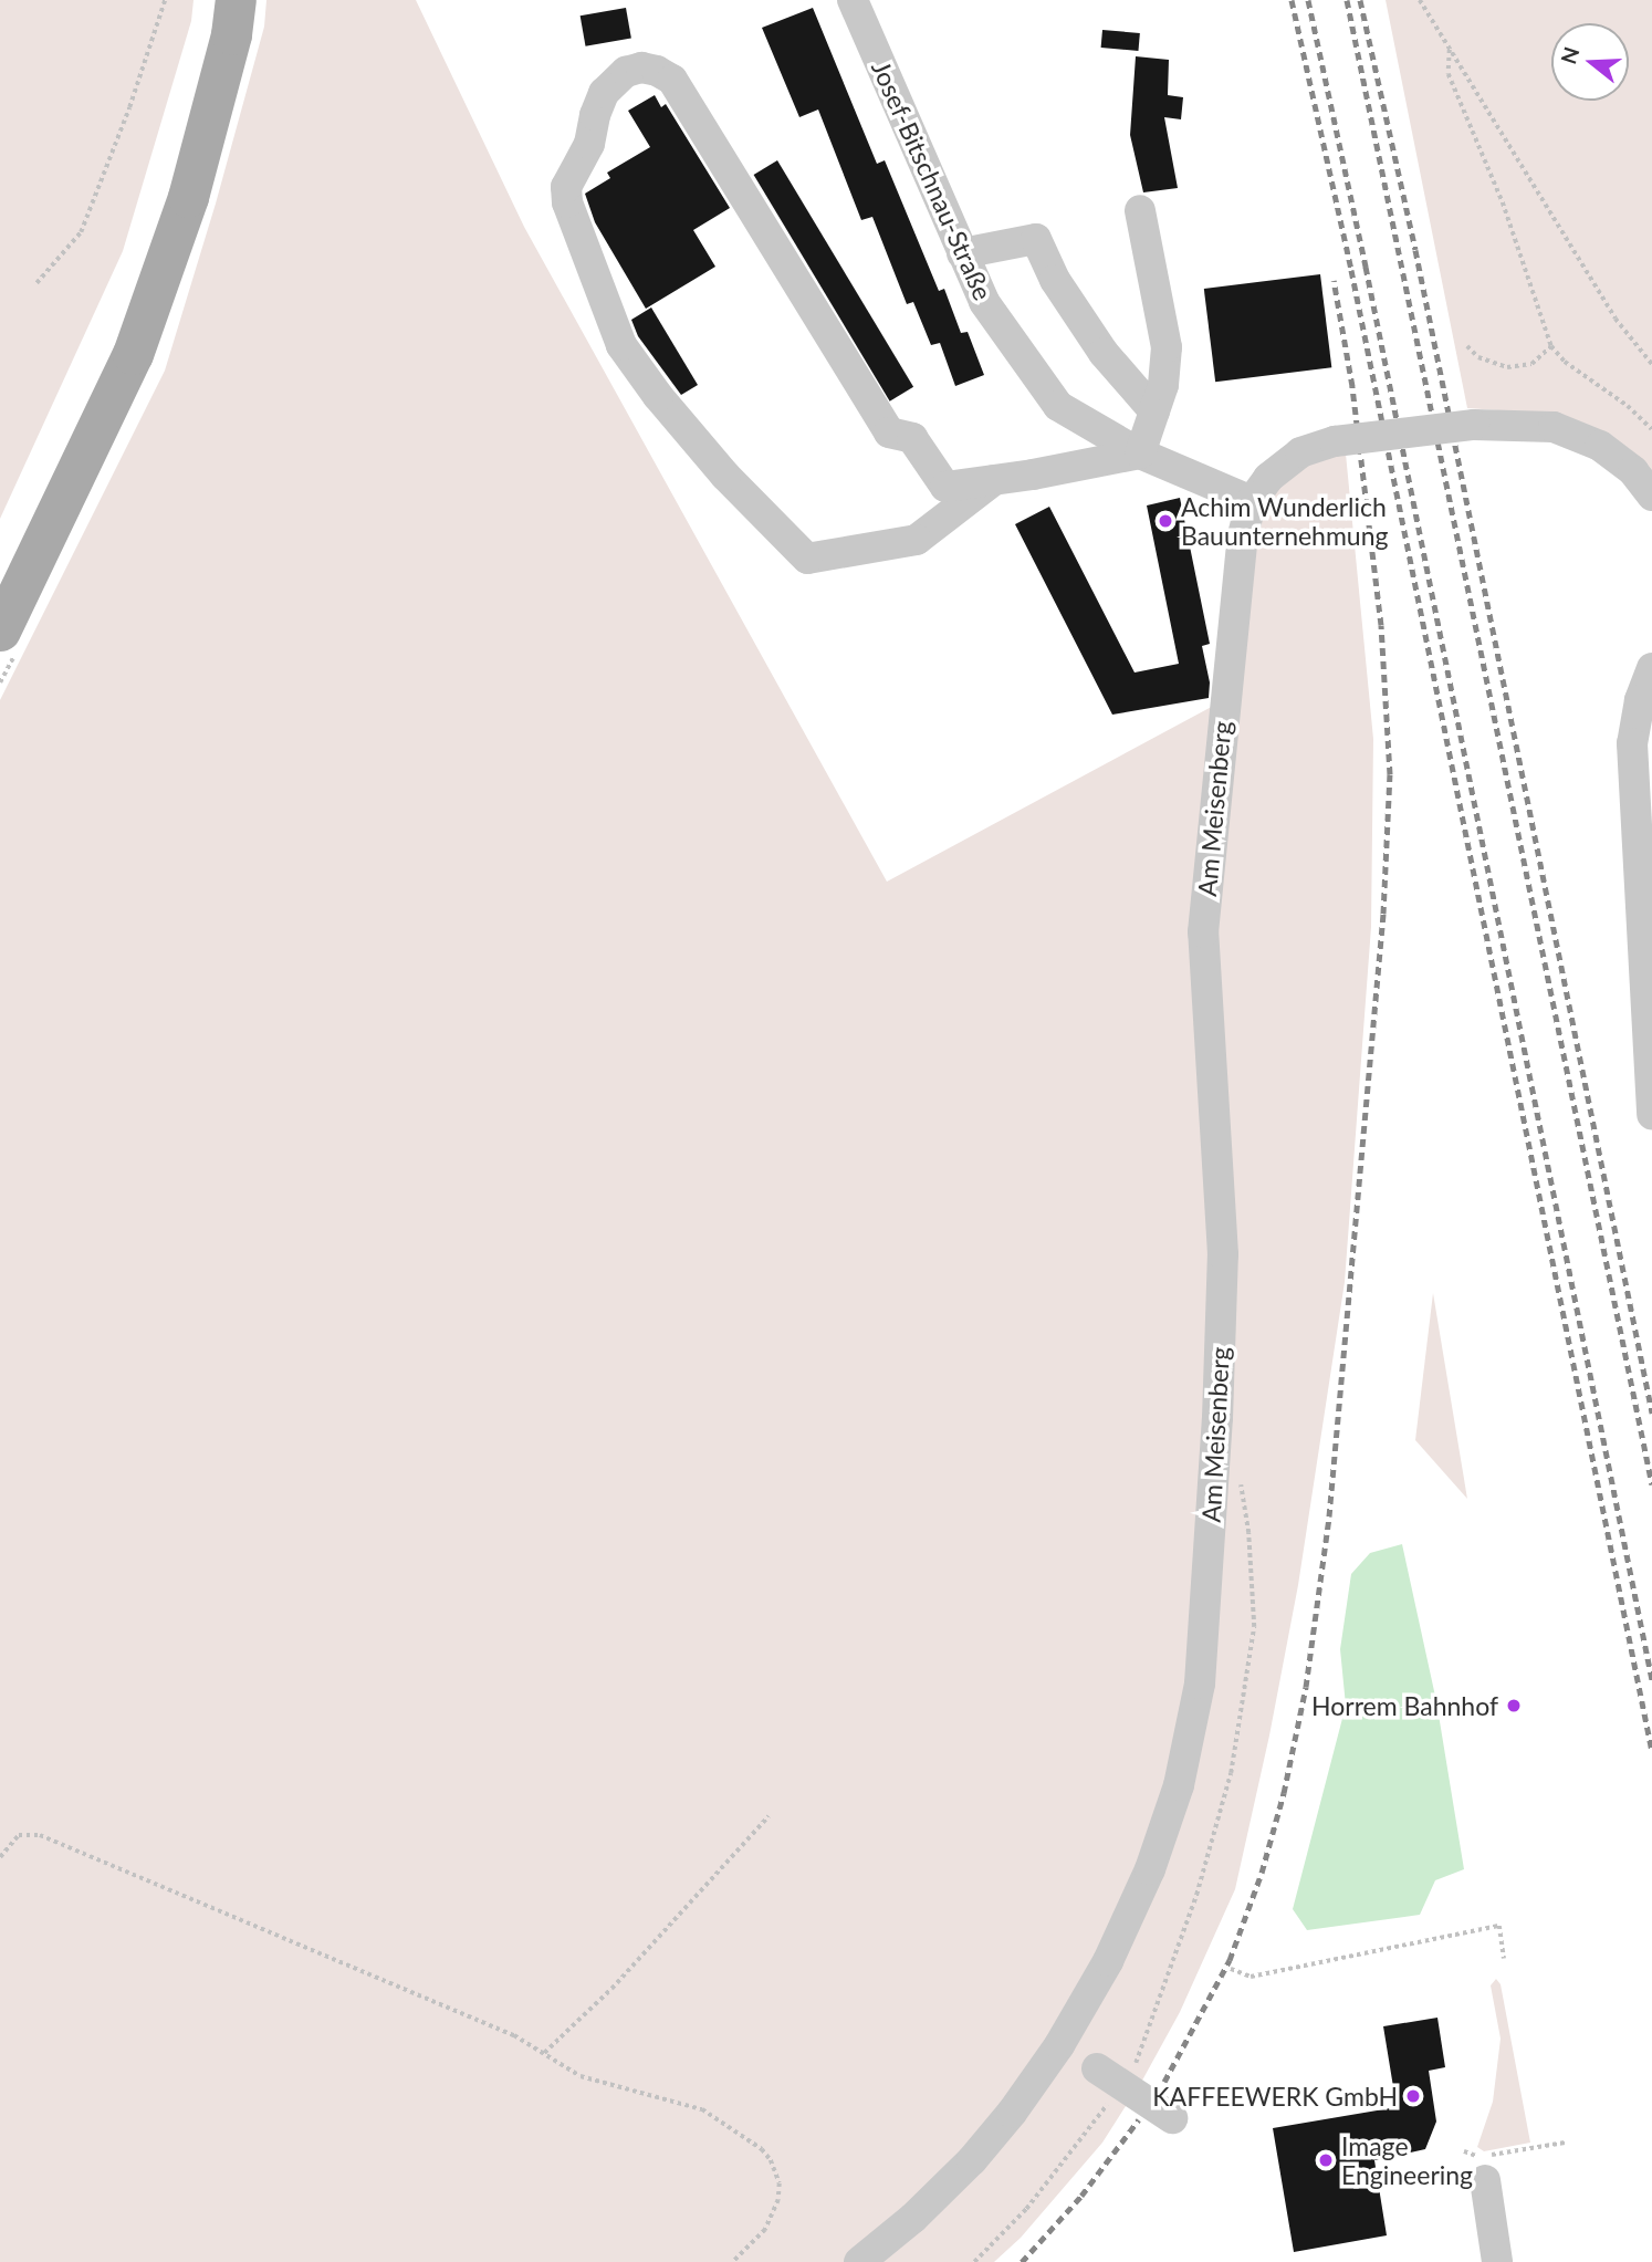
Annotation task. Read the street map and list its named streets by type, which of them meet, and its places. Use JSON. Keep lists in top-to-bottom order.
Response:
{
  "streets": {
    "street": ["Josef-Bitschnau-Straße", "Am Meisenberg"]
  },
  "crossings": [
    ["Josef-Bitschnau-Straße", "Am Meisenberg"]
  ],
  "places": [
    "Achim Wunderlich Bauunternehmung",
    "Horrem Bahnhof",
    "KAFFEEWERK GmbH",
    "Image Engineering"
  ],
  "north": "left"
}
